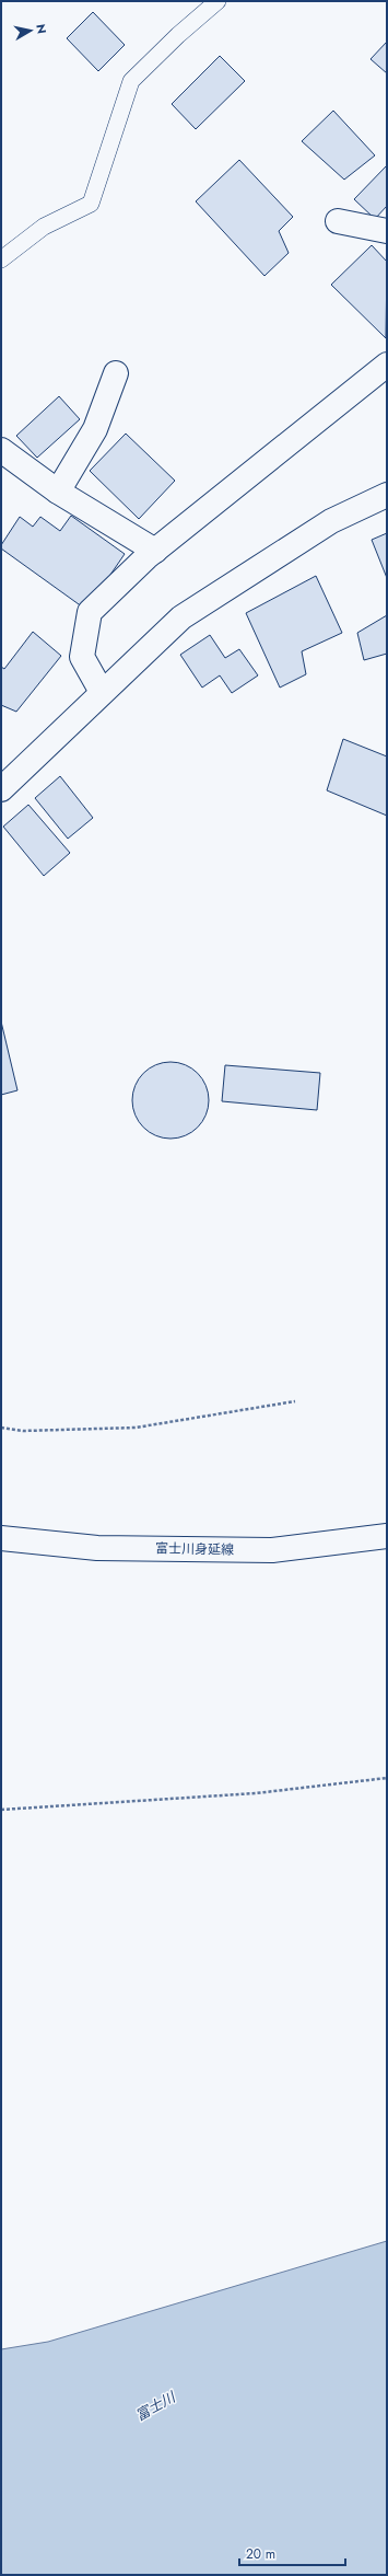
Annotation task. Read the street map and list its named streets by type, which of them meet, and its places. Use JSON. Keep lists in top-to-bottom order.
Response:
{
  "streets": {
    "street": ["富士川身延線"]
  },
  "water": ["富士川"],
  "scale_bar": "20 m",
  "north": "right"
}
